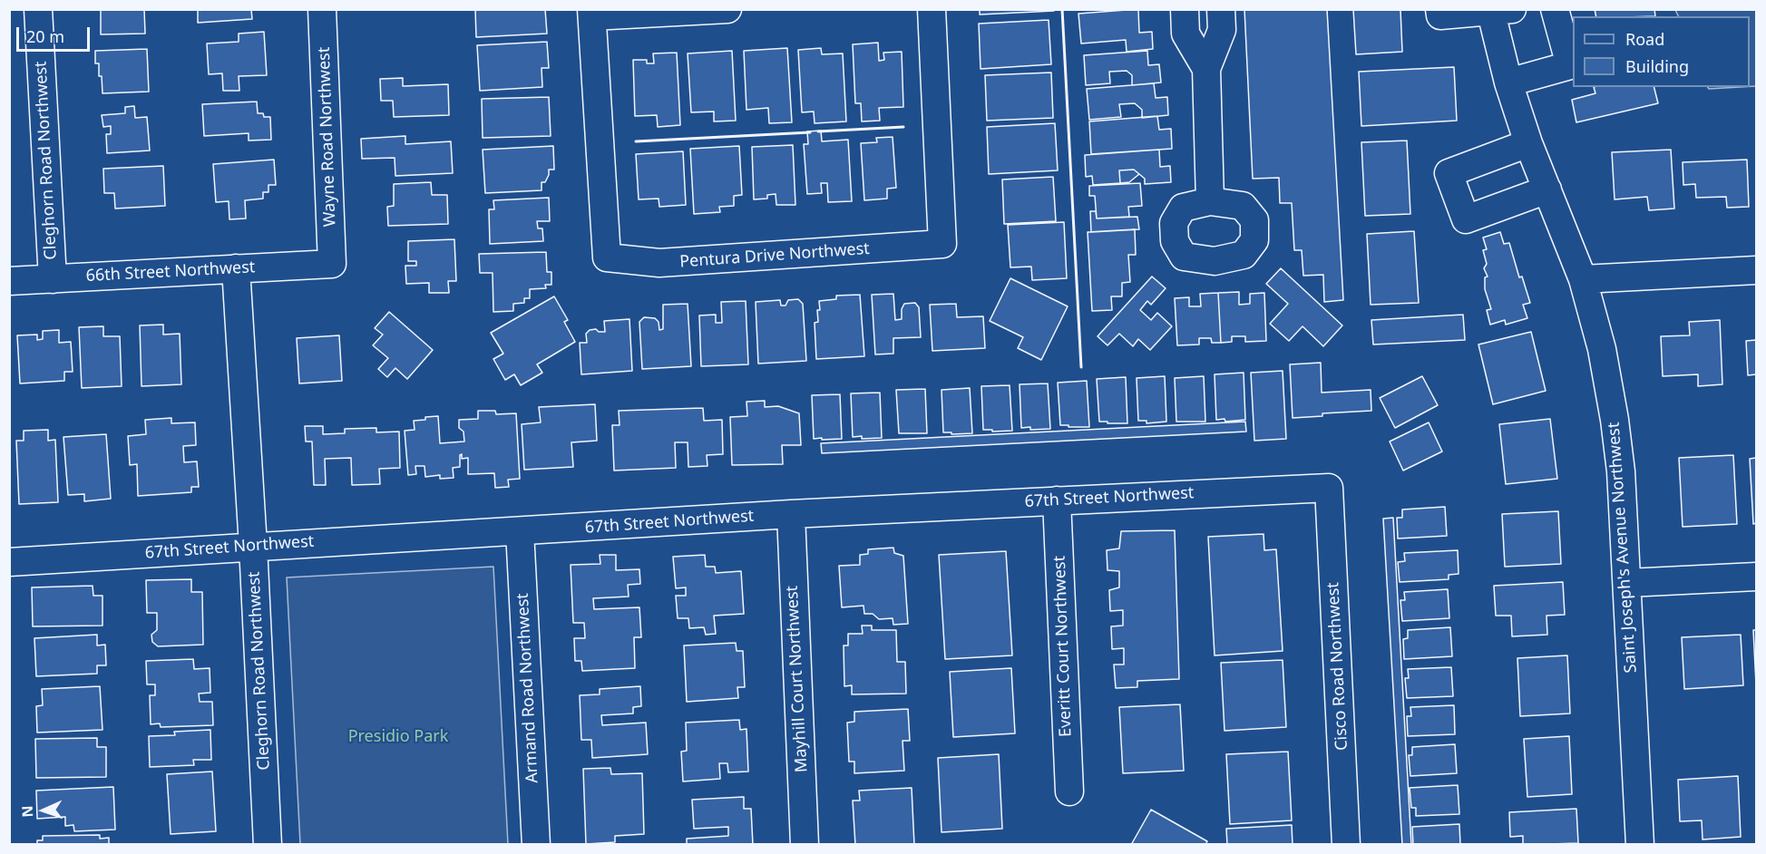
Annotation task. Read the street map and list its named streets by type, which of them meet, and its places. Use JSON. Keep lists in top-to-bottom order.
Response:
{
  "streets": {
    "street": [
      "Wayne Road Northwest",
      "Cleghorn Road Northwest",
      "Pentura Drive Northwest",
      "66th Street Northwest",
      "67th Street Northwest",
      "Saint Joseph's Avenue Northwest",
      "Everitt Court Northwest",
      "Cisco Road Northwest",
      "Mayhill Court Northwest",
      "Armand Road Northwest"
    ]
  },
  "crossings": [
    ["Wayne Road Northwest", "66th Street Northwest"],
    ["Cleghorn Road Northwest", "66th Street Northwest"],
    ["Cleghorn Road Northwest", "67th Street Northwest"],
    ["67th Street Northwest", "Everitt Court Northwest"],
    ["67th Street Northwest", "Cisco Road Northwest"],
    ["67th Street Northwest", "Mayhill Court Northwest"],
    ["67th Street Northwest", "Armand Road Northwest"]
  ],
  "parks": ["Presidio Park"],
  "legend": ["Road", "Building"],
  "scale_bar": "20 m",
  "north": "left"
}
